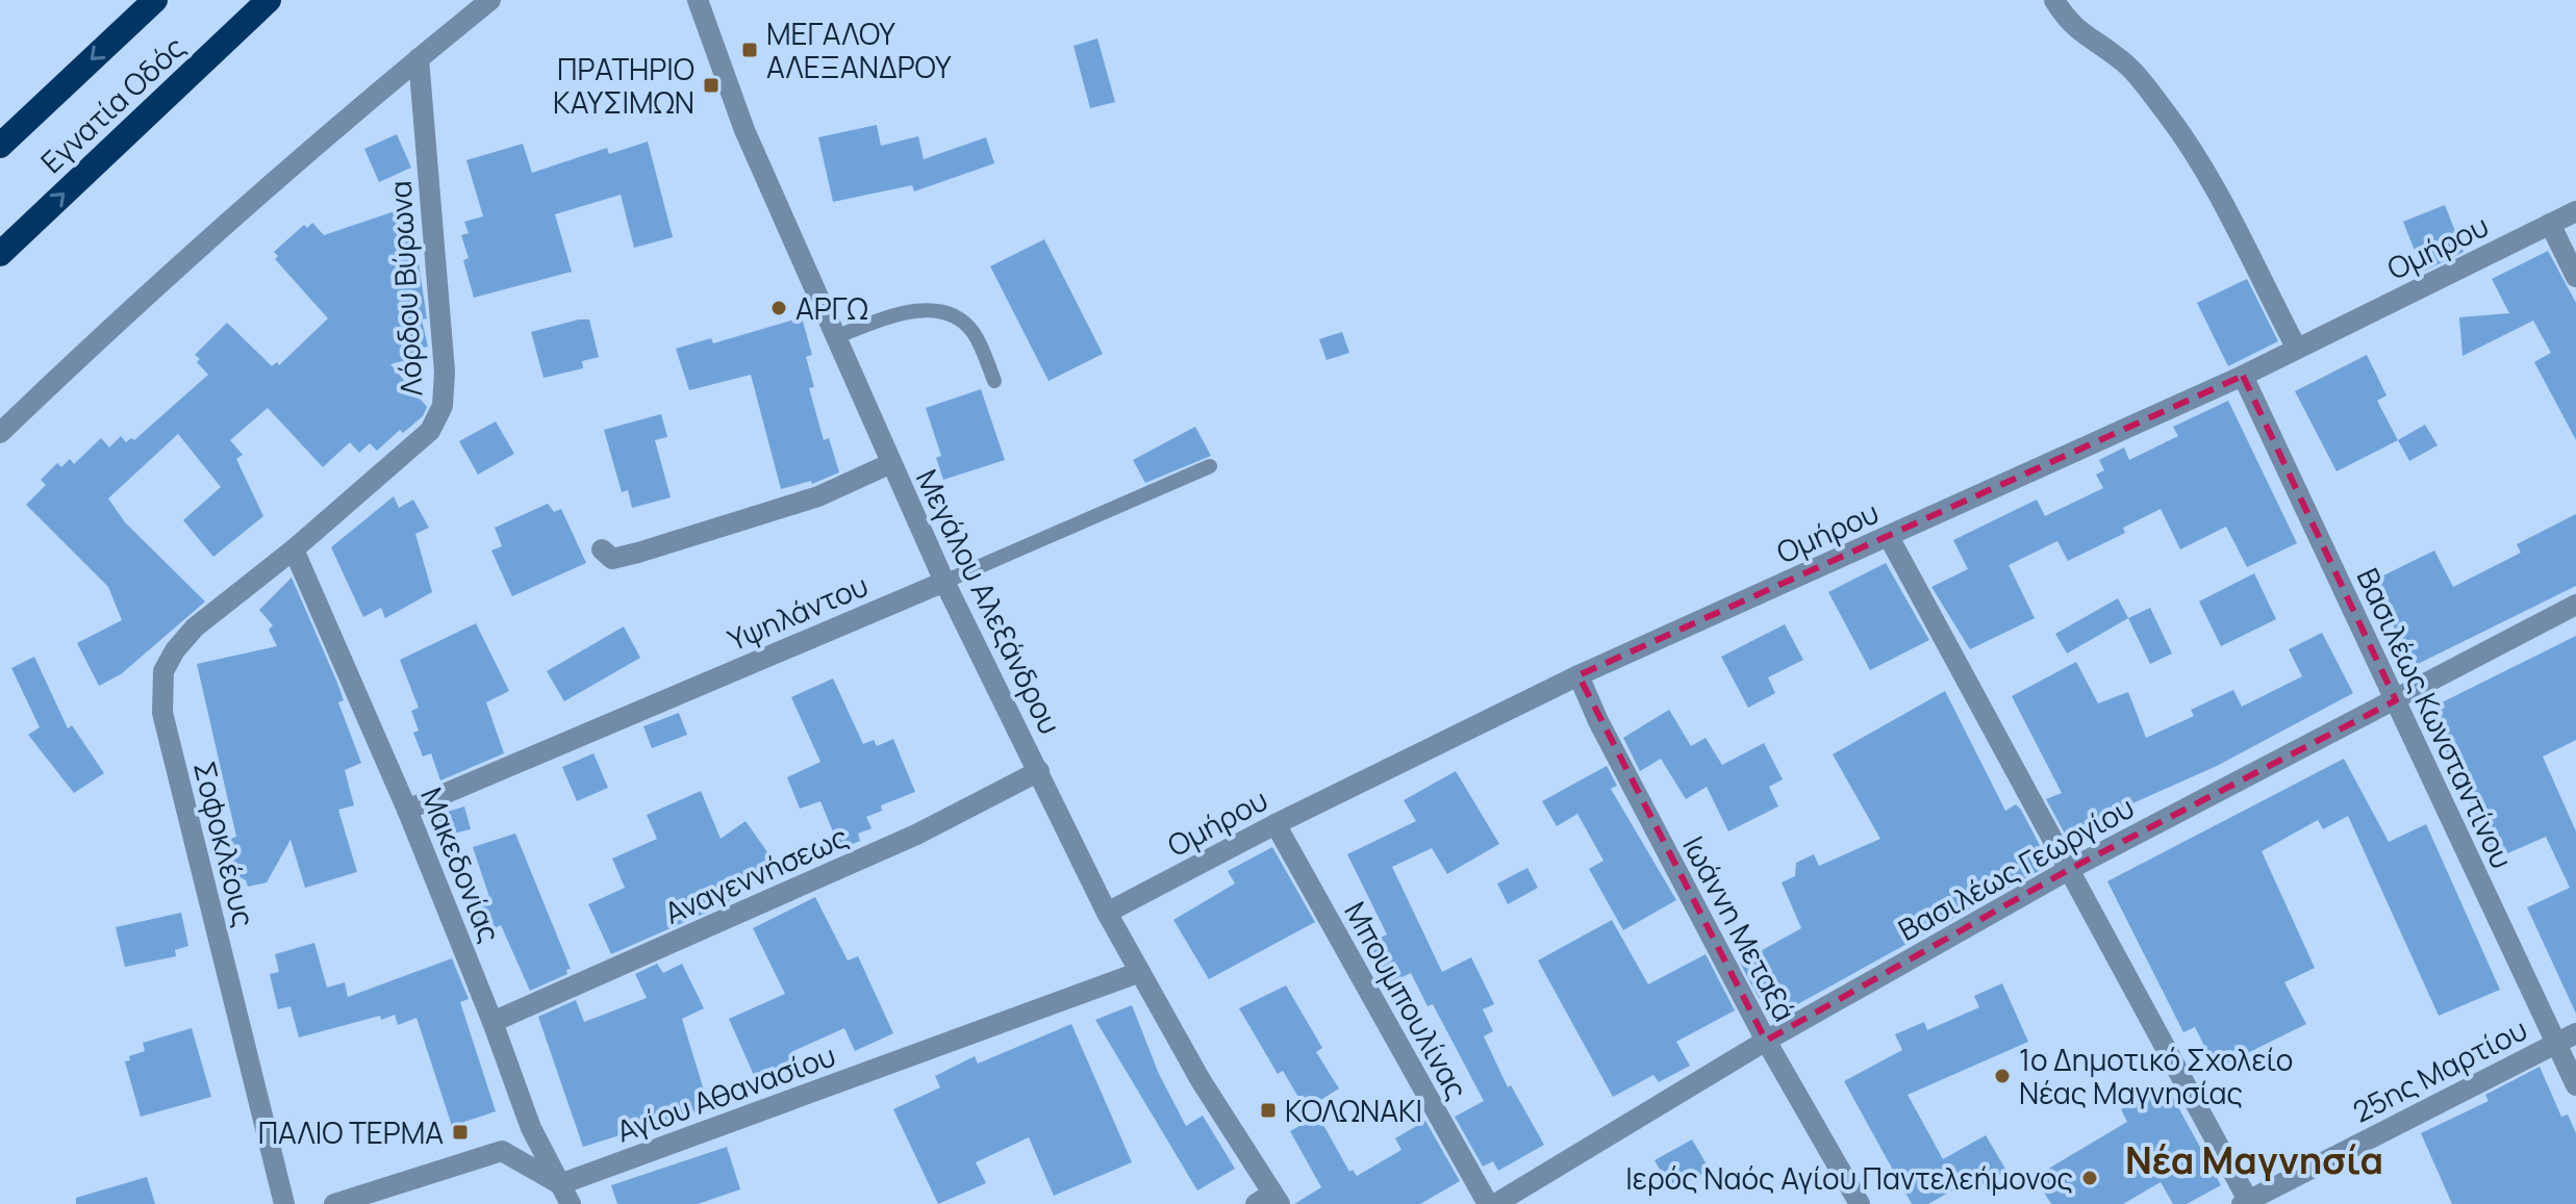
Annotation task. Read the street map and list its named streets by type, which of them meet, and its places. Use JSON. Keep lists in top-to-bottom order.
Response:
{
  "streets": {
    "highway": ["Εγνατία Οδός"],
    "street": [
      "Ομήρου",
      "Λόρδου Βύρωνα",
      "Μεγάλου Αλεξάνδρου",
      "Υψηλάντου",
      "Βασιλέως Κωνσταντίνου",
      "Σοφοκλέους",
      "Μακεδονίας",
      "Βασιλέως Γεωργίου",
      "Αναγεννήσεως",
      "Ιωάννη Μεταξά",
      "Μπουμπουλίνας",
      "25ης Μαρτίου",
      "Αγίου Αθανασίου"
    ]
  },
  "crossings": [
    ["Ομήρου", "Μεγάλου Αλεξάνδρου"],
    ["Ομήρου", "Βασιλέως Κωνσταντίνου"],
    ["Ομήρου", "Ιωάννη Μεταξά"],
    ["Ομήρου", "Μπουμπουλίνας"],
    ["Λόρδου Βύρωνα", "Σοφοκλέους"],
    ["Λόρδου Βύρωνα", "Μακεδονίας"],
    ["Μεγάλου Αλεξάνδρου", "Υψηλάντου"],
    ["Μεγάλου Αλεξάνδρου", "Αναγεννήσεως"],
    ["Μεγάλου Αλεξάνδρου", "Αγίου Αθανασίου"],
    ["Υψηλάντου", "Μακεδονίας"],
    ["Βασιλέως Κωνσταντίνου", "Βασιλέως Γεωργίου"],
    ["Βασιλέως Κωνσταντίνου", "25ης Μαρτίου"],
    ["Σοφοκλέους", "Μακεδονίας"],
    ["Μακεδονίας", "Αναγεννήσεως"],
    ["Μακεδονίας", "Αγίου Αθανασίου"],
    ["Βασιλέως Γεωργίου", "Ιωάννη Μεταξά"]
  ],
  "districts": ["Νέα Μαγνησία"],
  "places": {
    "transit": [
      "ΜΕΓΑΛΟΥ ΑΛΕΞΑΝΔΡΟΥ",
      "ΠΡΑΤΗΡΙΟ ΚΑΥΣΙΜΩΝ",
      "ΚΟΛΩΝΑΚΙ",
      "ΠΑΛΙΟ ΤΕΡΜΑ"
    ],
    "other": ["ΑΡΓΩ", "1ο Δημοτικό Σχολείο Νέας Μαγνησίας", "Ιερός Ναός Αγίου Παντελεήμονος"]
  }
}
